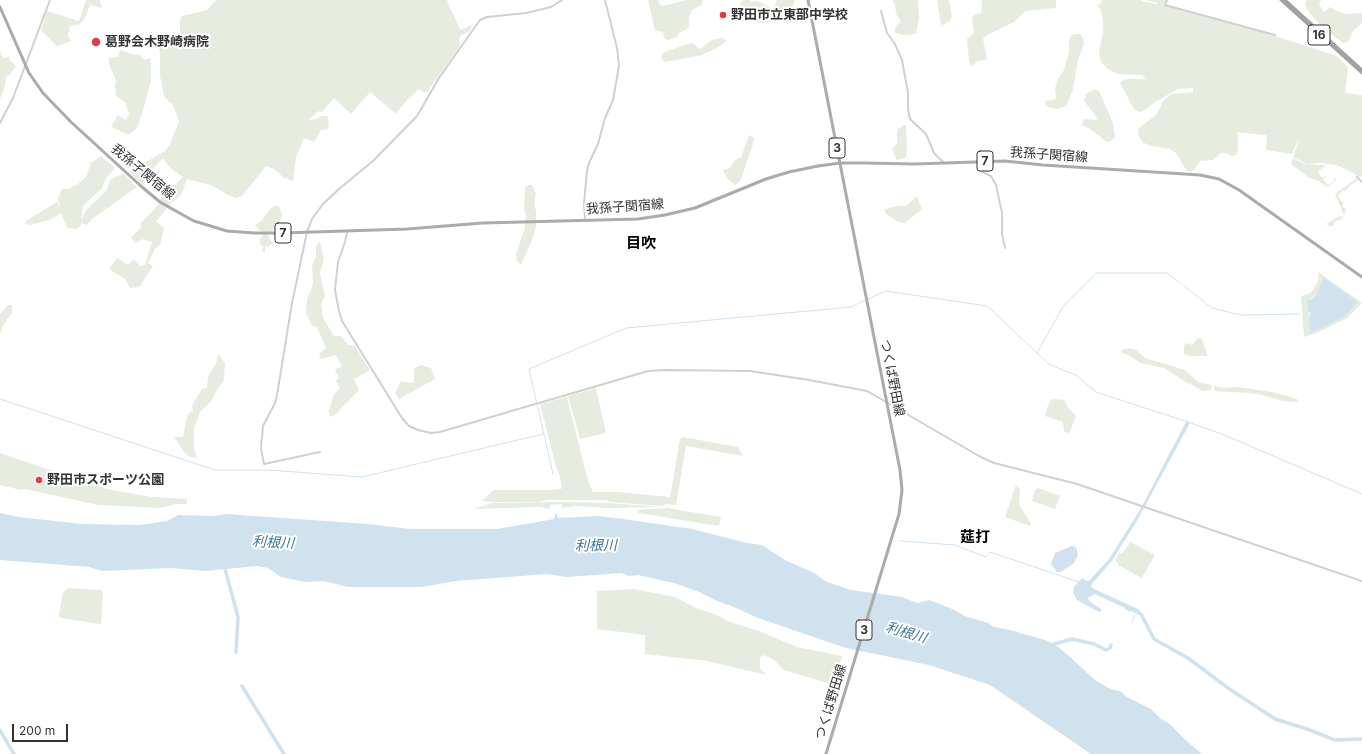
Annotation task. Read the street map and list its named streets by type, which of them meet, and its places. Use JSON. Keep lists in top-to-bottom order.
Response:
{
  "streets": {
    "highway": ["16"],
    "main road": [
      "3",
      "我孫子関宿線",
      "7",
      "つくば野田線"
    ]
  },
  "crossings": [
    ["我孫子関宿線", "つくば野田線"]
  ],
  "districts": ["目吹", "莚打"],
  "water": ["利根川"],
  "places": ["野田市立東部中学校", "葛野会木野崎病院", "野田市スポーツ公園"],
  "scale_bar": "200 m"
}
